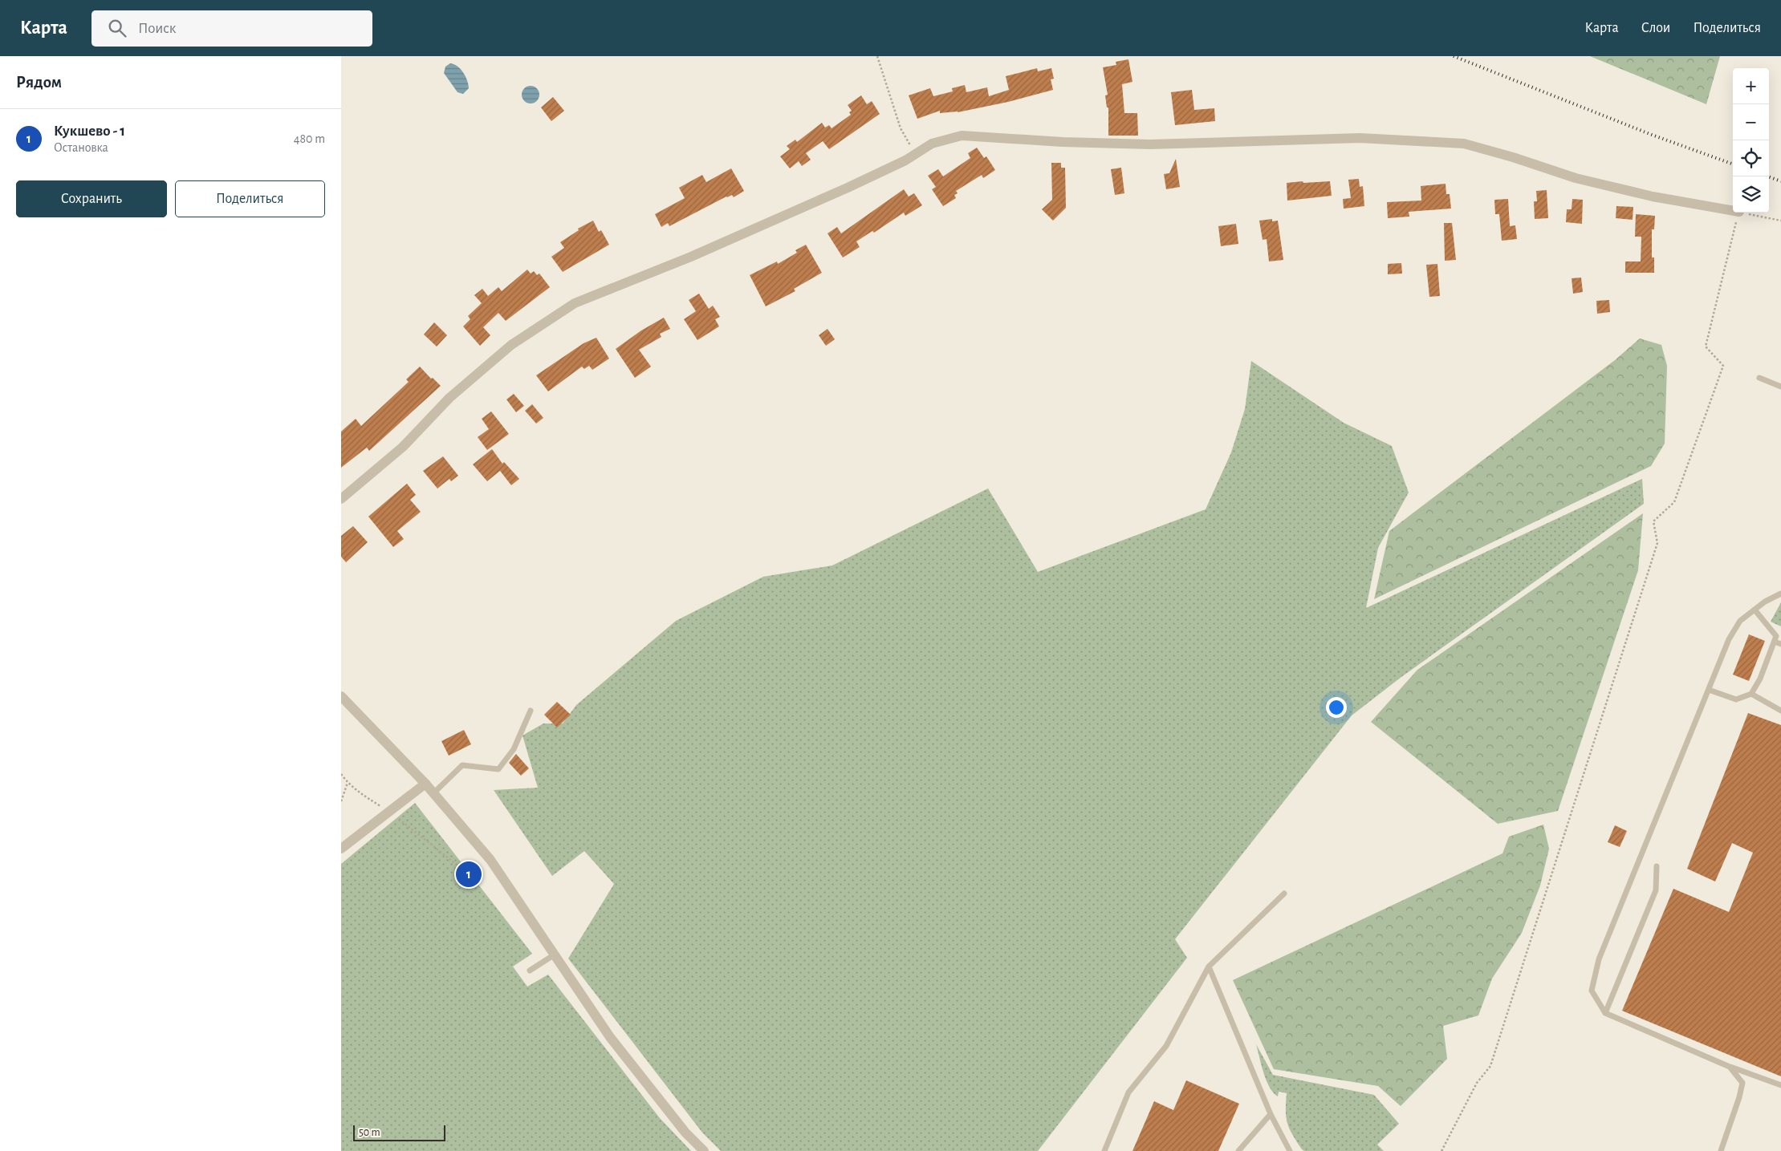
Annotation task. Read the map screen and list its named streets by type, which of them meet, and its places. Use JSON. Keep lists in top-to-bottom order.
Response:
{
  "scale_bar": "50 m",
  "page": {
    "header": "Карта",
    "search": "Поиск",
    "nav": ["Карта", "Слои", "Поделиться"],
    "heading": "Рядом",
    "map_buttons": ["+", "−"],
    "list": [
      {
        "mark": "1",
        "name": "Кукшево - 1",
        "note": "Остановка",
        "value": "480 m"
      }
    ],
    "buttons": ["Сохранить", "Поделиться"],
    "pins": "1",
    "scale": "50 m"
  }
}
